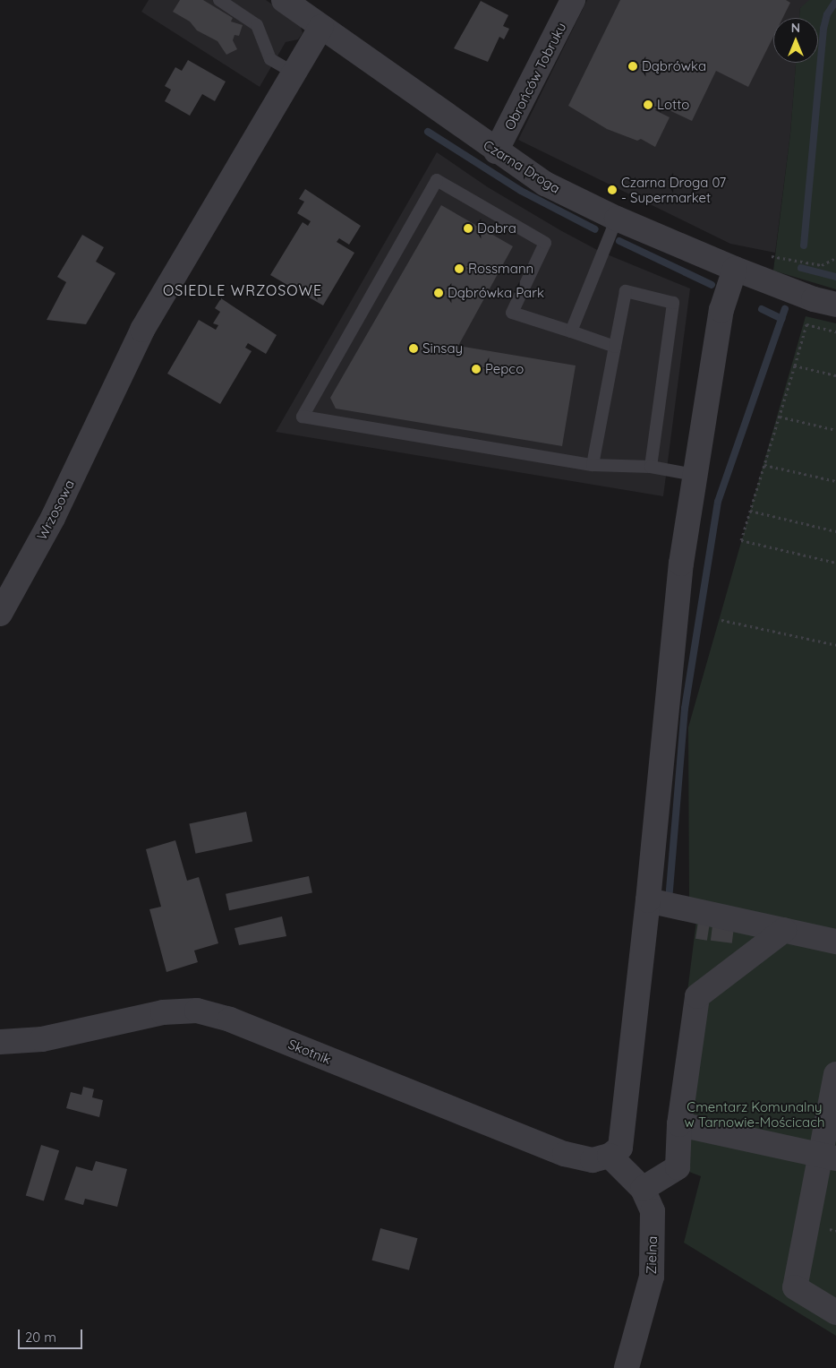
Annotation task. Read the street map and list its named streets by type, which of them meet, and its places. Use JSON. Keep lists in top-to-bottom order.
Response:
{
  "streets": {
    "street": [
      "Obrońców Tobruku",
      "Czarna Droga",
      "Wrzosowa",
      "Skotnik",
      "Zielna"
    ]
  },
  "crossings": [
    ["Obrońców Tobruku", "Czarna Droga"],
    ["Czarna Droga", "Wrzosowa"],
    ["Skotnik", "Zielna"]
  ],
  "districts": ["OSIEDLE WRZOSOWE"],
  "parks": ["Cmentarz Komunalny w Tarnowie-Mościcach"],
  "places": [
    "Dąbrówka",
    "Lotto",
    "Czarna Droga 07 - Supermarket",
    "Dobra",
    "Rossmann",
    "Dąbrówka Park",
    "Sinsay",
    "Pepco"
  ],
  "scale_bar": "20 m",
  "north": "top"
}
